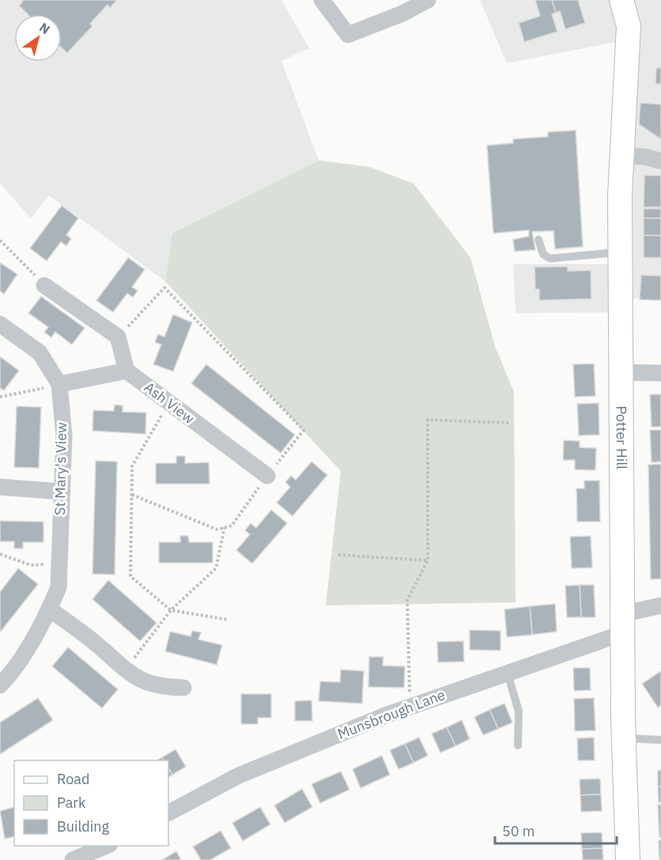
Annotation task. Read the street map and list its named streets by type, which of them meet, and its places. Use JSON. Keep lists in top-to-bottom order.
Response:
{
  "streets": {
    "main road": ["Potter Hill"],
    "street": ["Ash View", "St Mary's View", "Munsbrough Lane"]
  },
  "crossings": [
    ["Potter Hill", "Munsbrough Lane"]
  ],
  "legend": ["Road", "Park", "Building"],
  "scale_bar": "50 m",
  "north": "top right"
}
